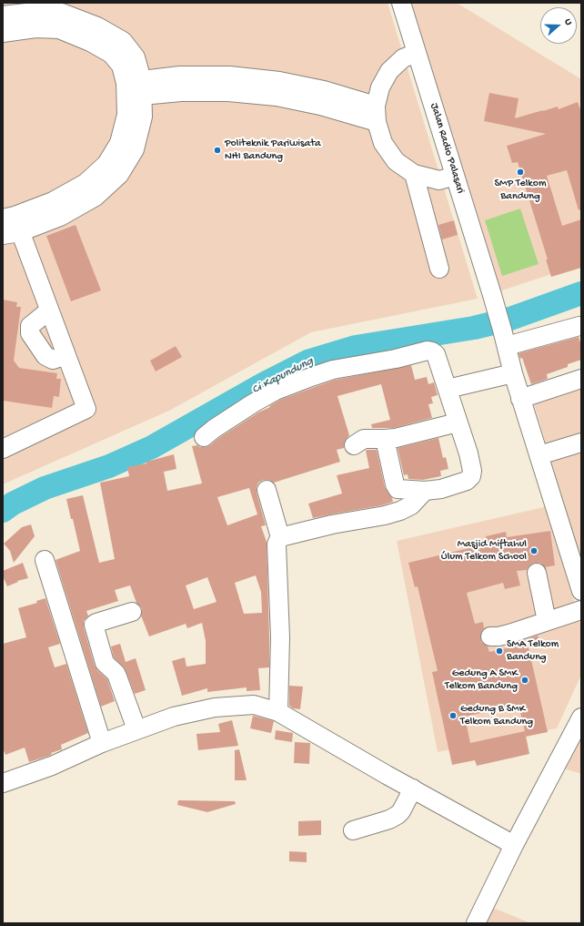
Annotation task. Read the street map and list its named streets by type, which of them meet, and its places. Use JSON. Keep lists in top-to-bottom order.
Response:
{
  "streets": {
    "street": ["Jalan Radio Palasari"]
  },
  "water": ["Ci Kapundung"],
  "places": [
    "Politeknik Pariwisata NHI Bandung",
    "SMP Telkom Bandung",
    "Masjid Miftahul Úlum Telkom School",
    "SMA Telkom Bandung",
    "Gedung A SMK Telkom Bandung",
    "Gedung B SMK Telkom Bandung"
  ],
  "north": "right"
}
